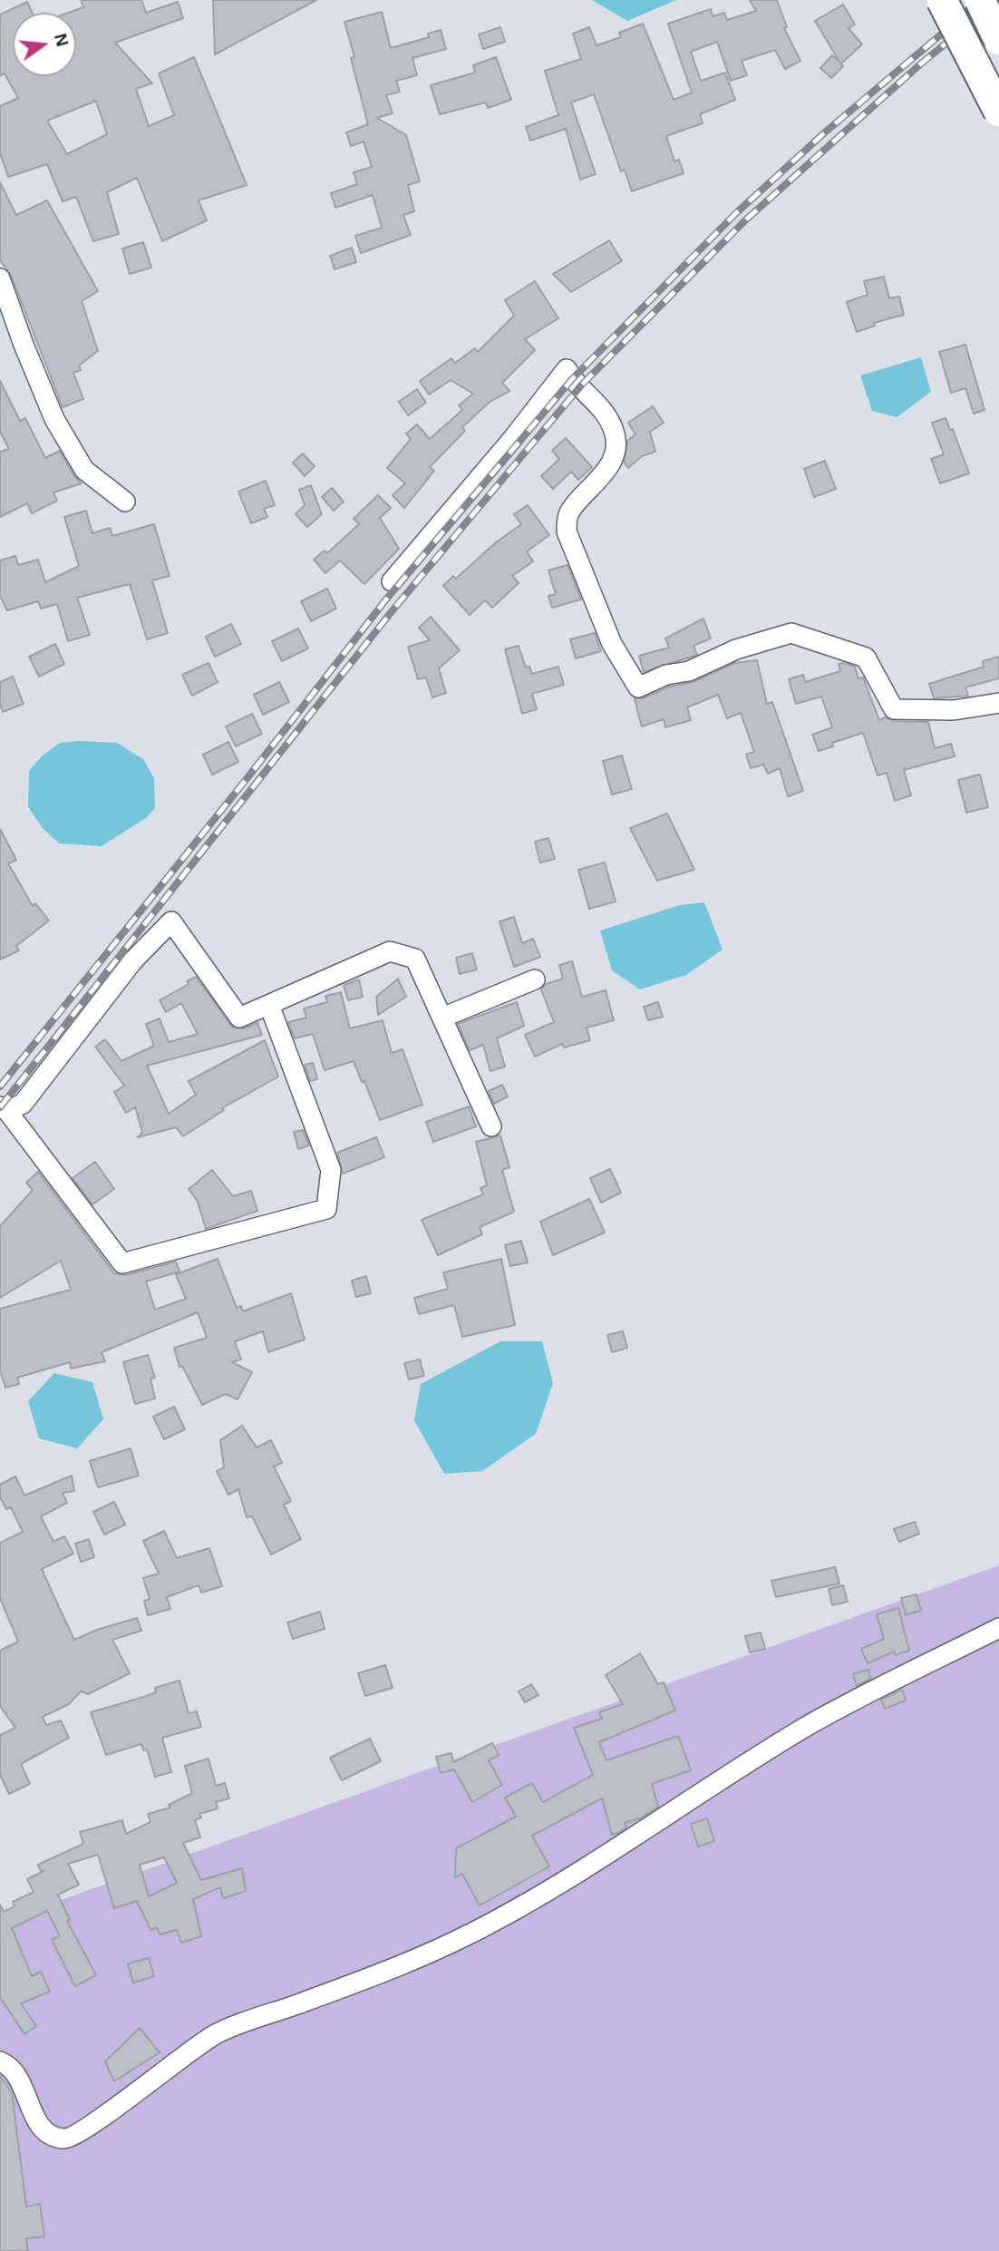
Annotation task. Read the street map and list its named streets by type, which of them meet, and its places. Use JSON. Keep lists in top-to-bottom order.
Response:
{
  "north": "right"
}
